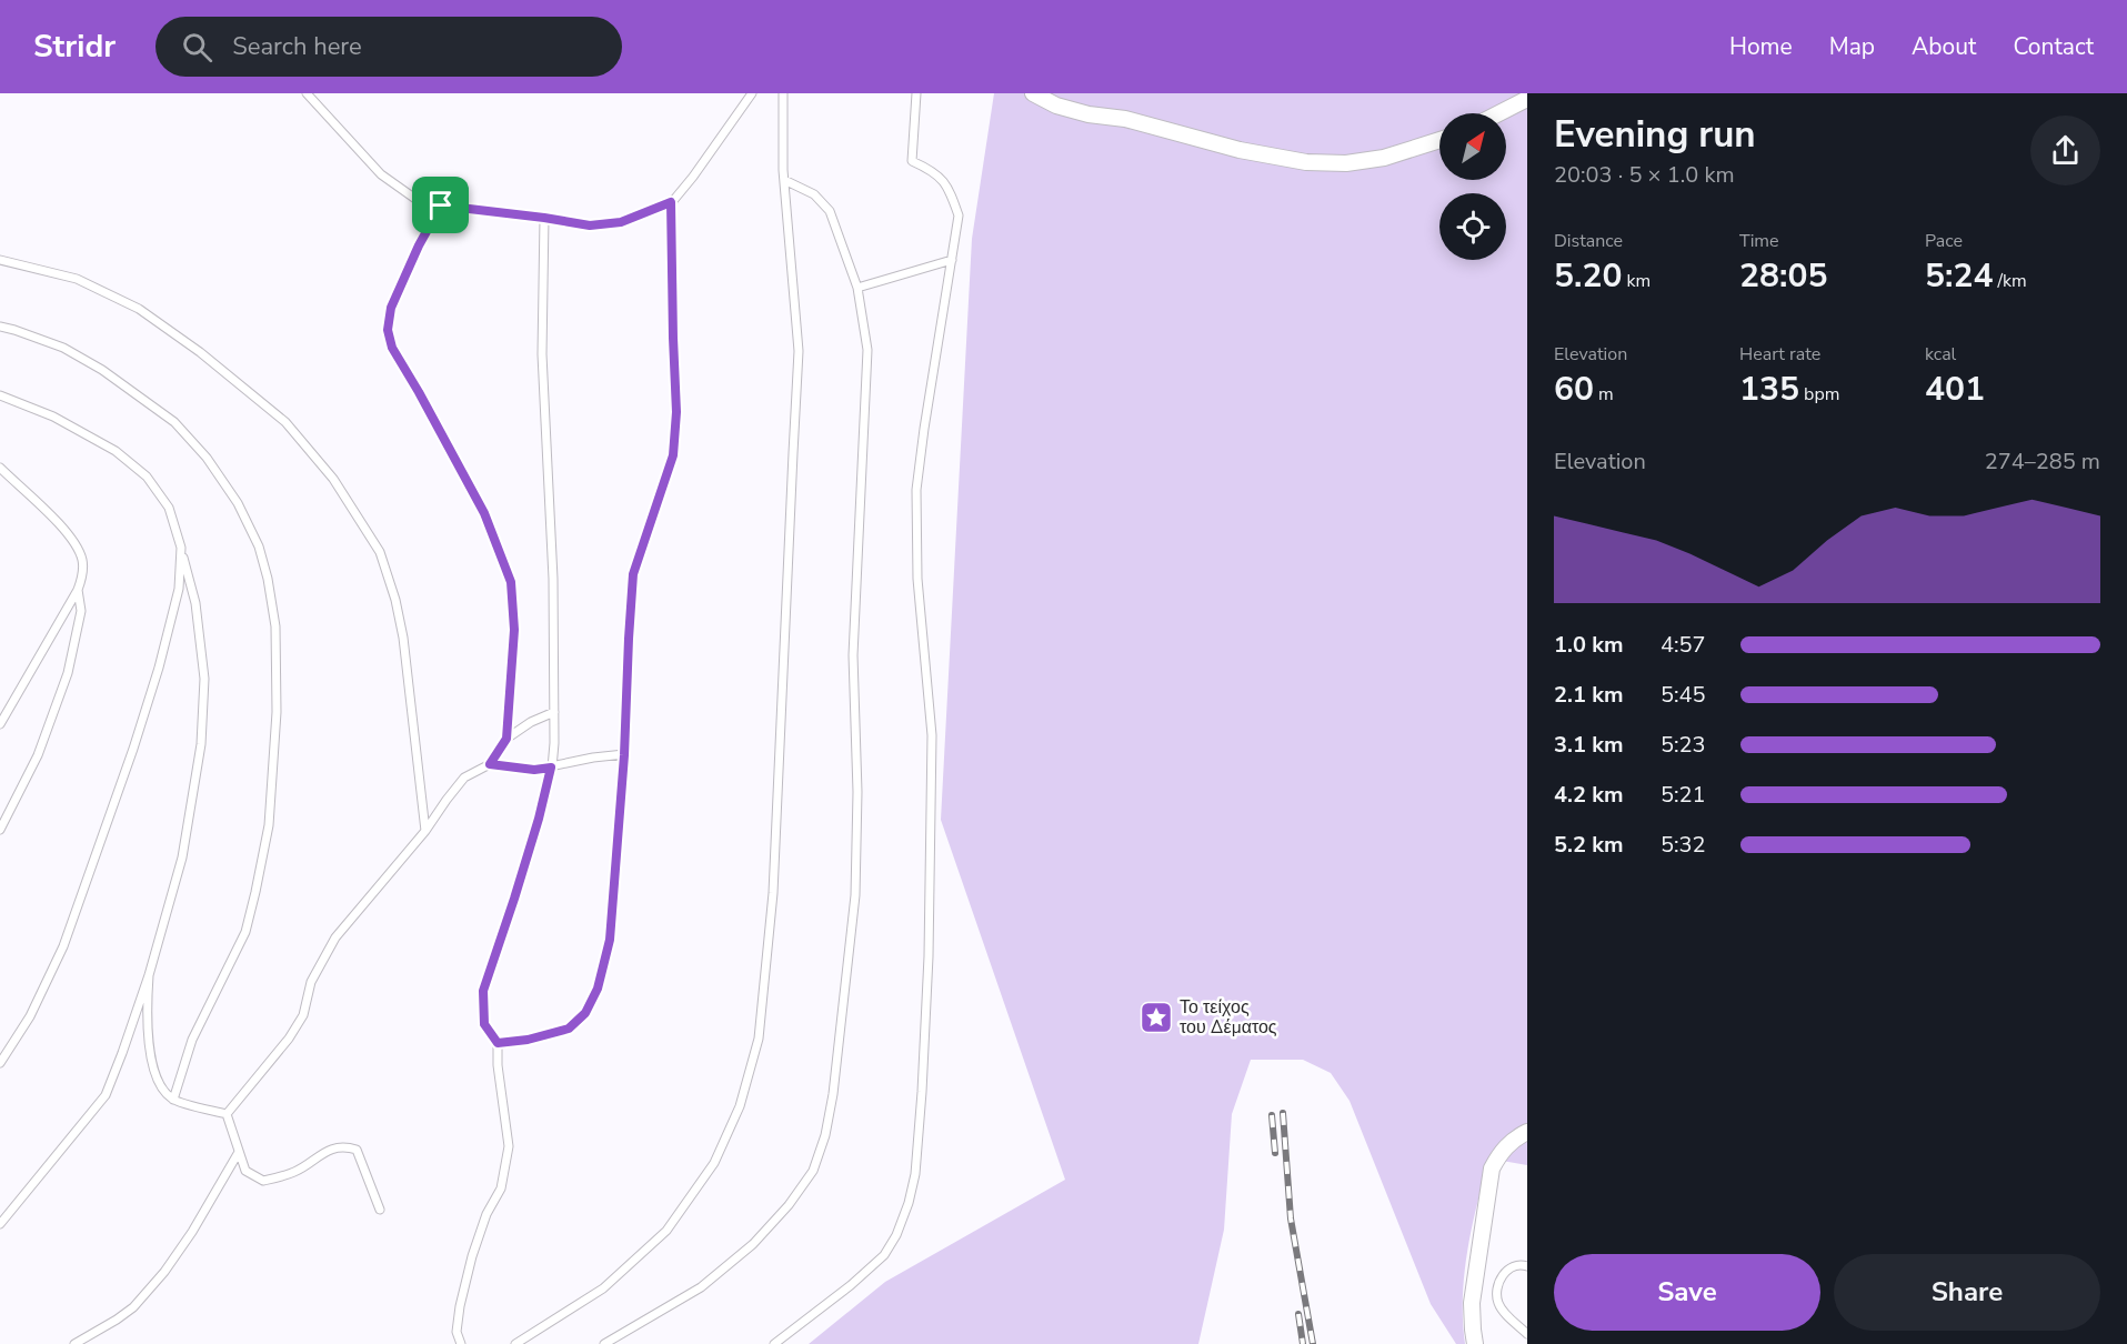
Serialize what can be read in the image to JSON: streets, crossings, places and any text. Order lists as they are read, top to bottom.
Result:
{
  "places": {
    "place": ["Το τείχος του Δέματος"]
  },
  "north": "top right",
  "page": {
    "header": "Stridr",
    "search": "Search here",
    "nav": [
      "Home",
      "Map",
      "About",
      "Contact"
    ],
    "heading": ["Evening run", "20:03 · 5 × 1.0 km"],
    "stats": [
      ["Distance", "5.20 km"],
      ["Time", "28:05"],
      ["Pace", "5:24 /km"],
      ["Elevation", "60 m"],
      ["Heart rate", "135 bpm"],
      ["kcal", "401"]
    ],
    "chart": ["Elevation", "274–285 m"],
    "list": [
      {
        "name": "1.0 km",
        "note": "4:57"
      },
      {
        "name": "2.1 km",
        "note": "5:45"
      },
      {
        "name": "3.1 km",
        "note": "5:23"
      },
      {
        "name": "4.2 km",
        "note": "5:21"
      },
      {
        "name": "5.2 km",
        "note": "5:32"
      }
    ],
    "buttons": ["Save", "Share"]
  }
}
